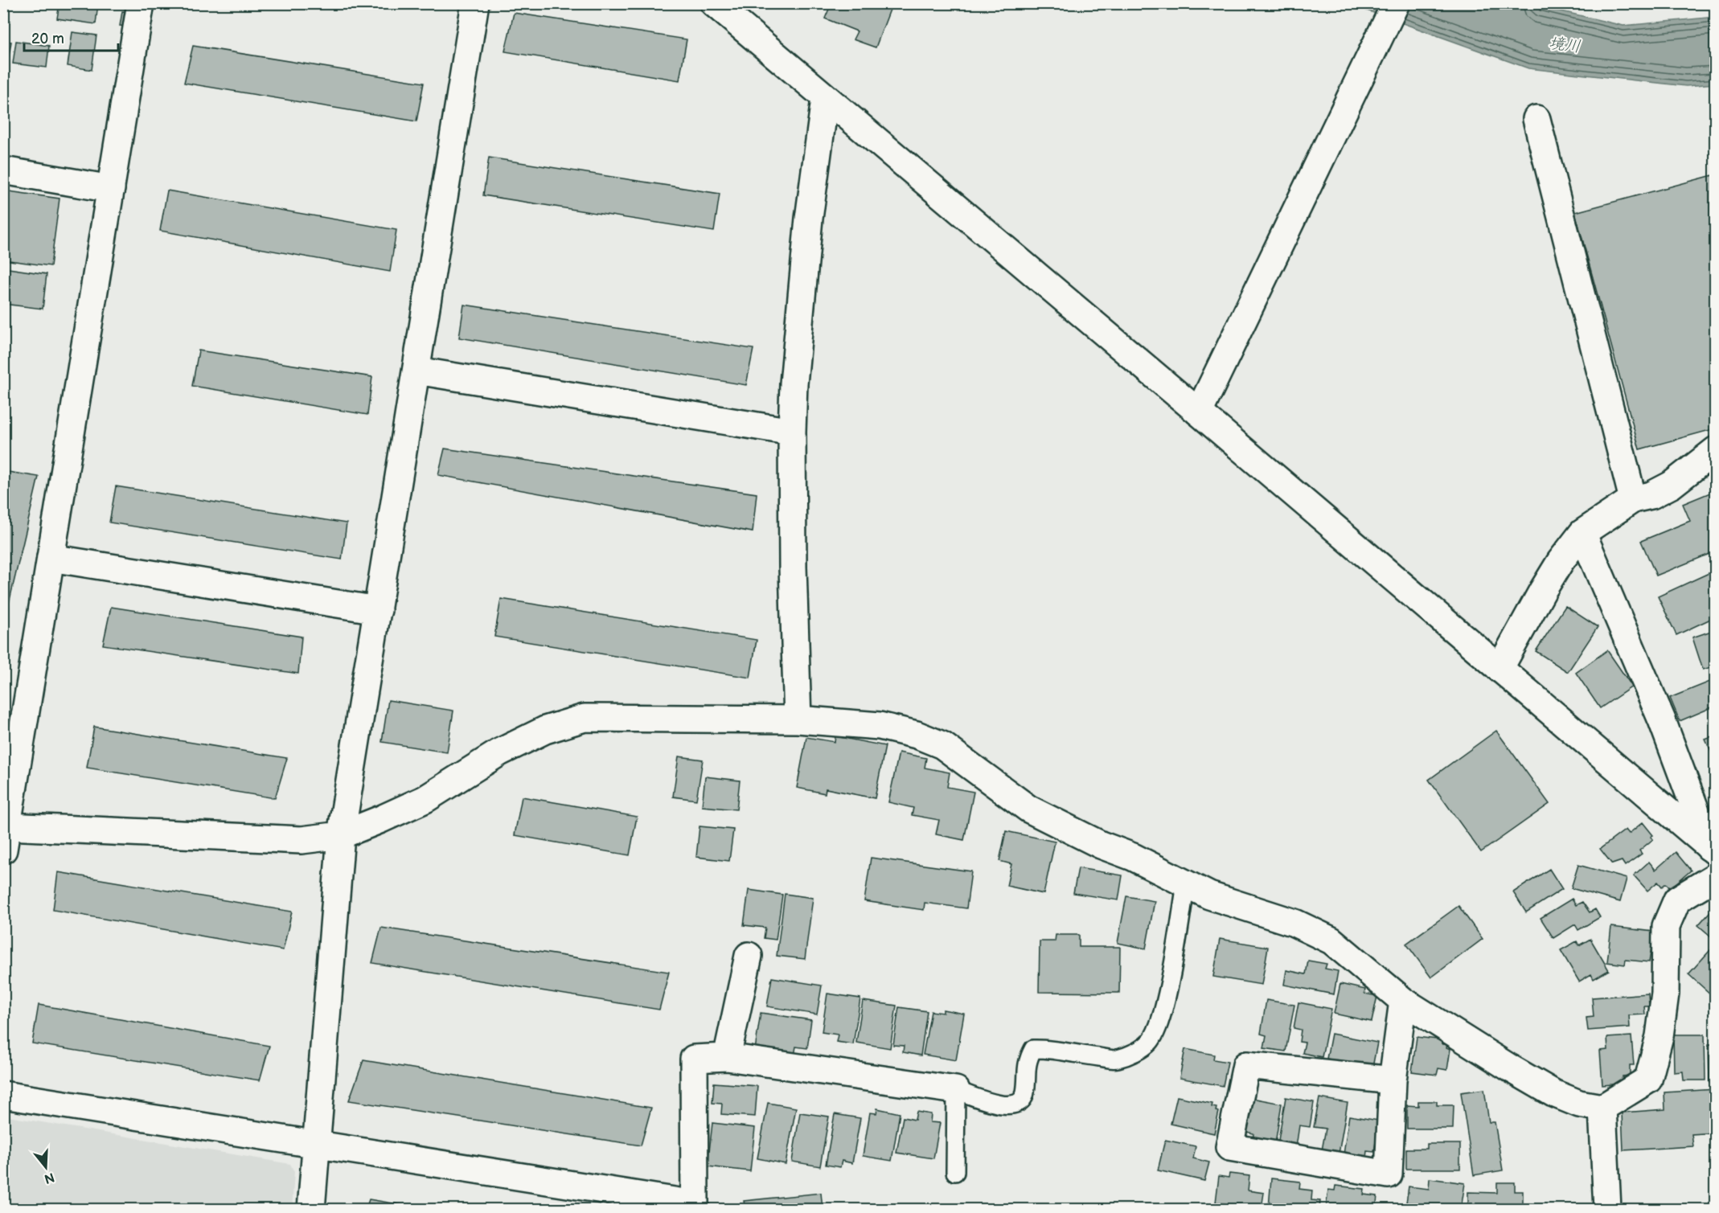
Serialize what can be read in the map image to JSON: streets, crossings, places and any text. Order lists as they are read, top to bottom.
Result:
{
  "water": ["境川"],
  "scale_bar": "20 m",
  "north": "bottom"
}
